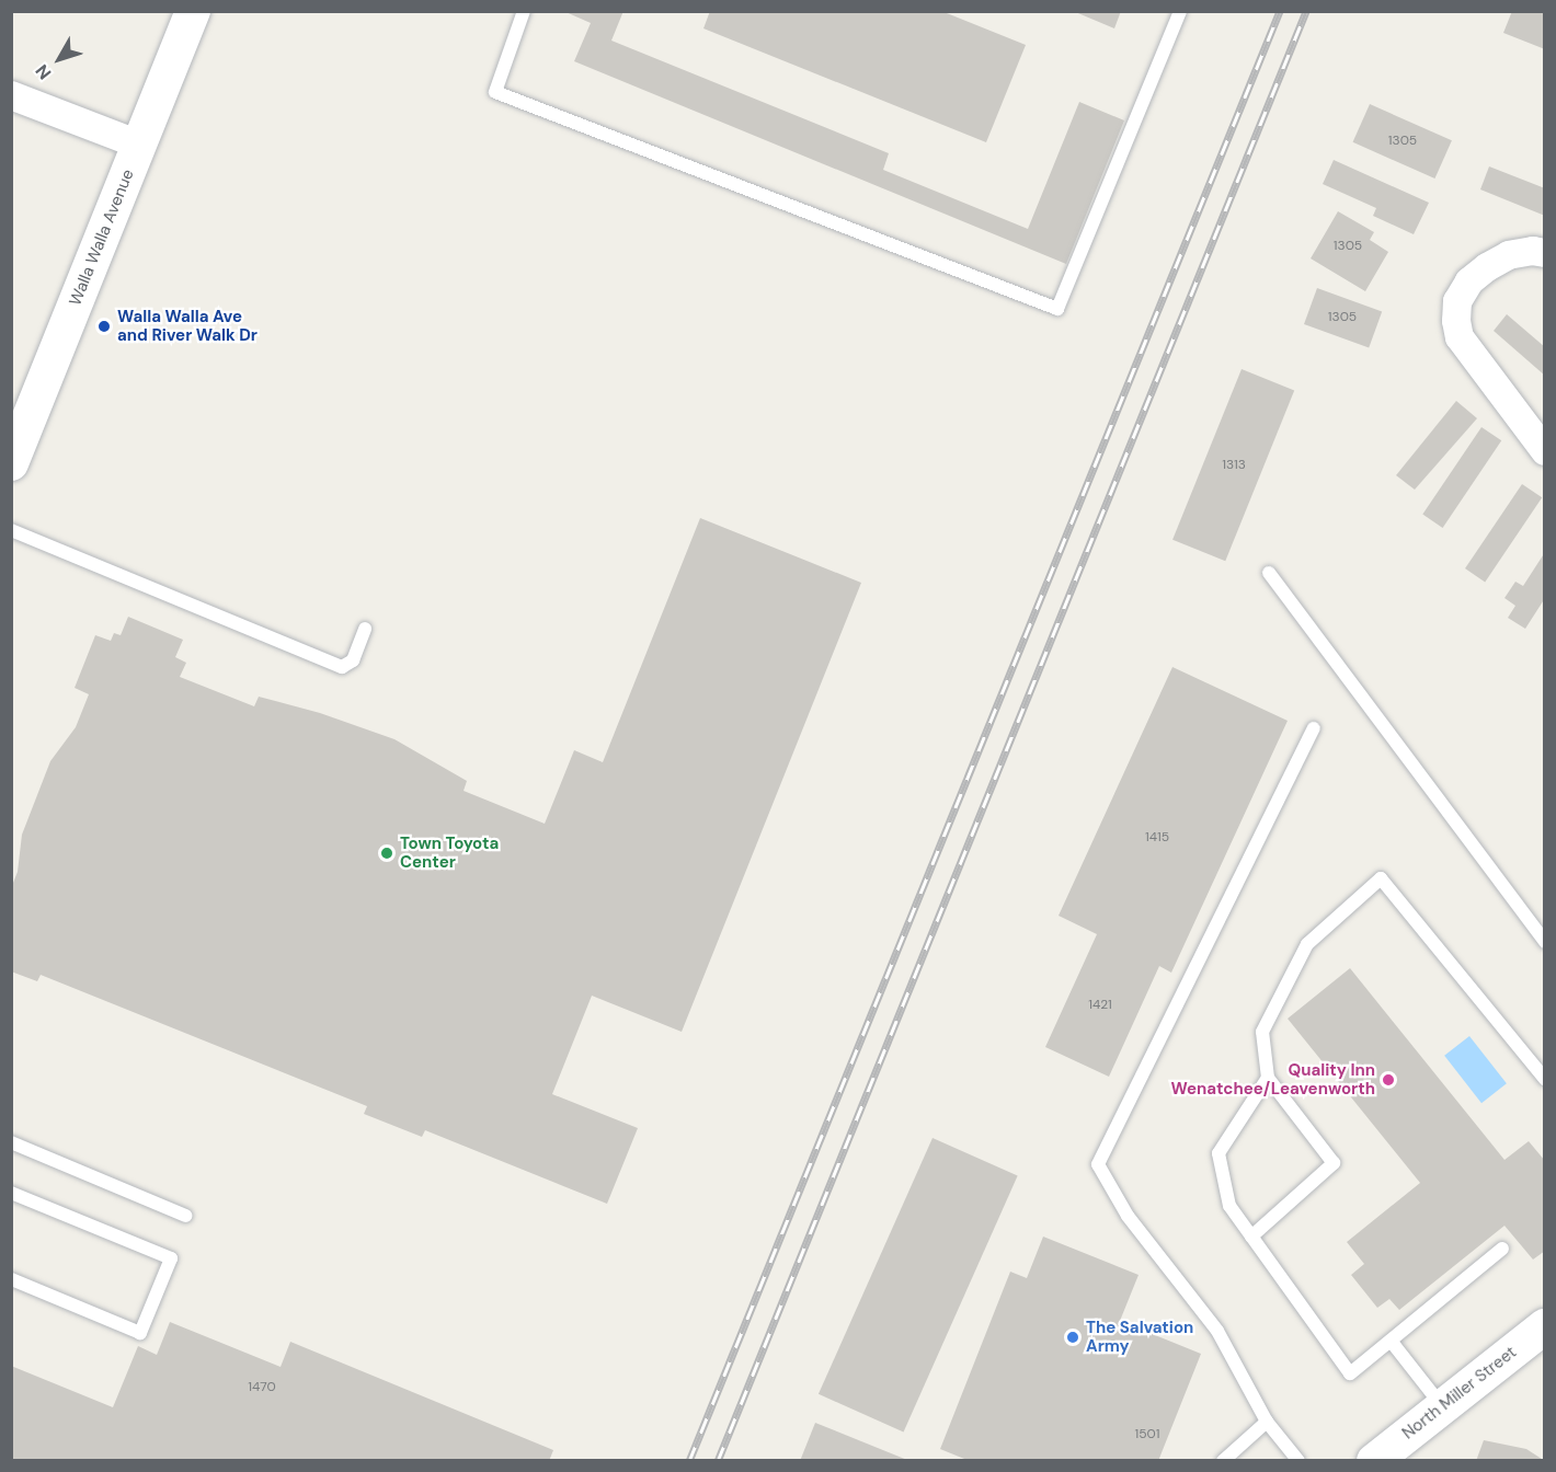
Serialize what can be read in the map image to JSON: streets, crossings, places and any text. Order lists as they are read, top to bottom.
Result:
{
  "streets": {
    "street": ["Walla Walla Avenue", "North Miller Street"]
  },
  "places": [
    "Walla Walla Ave and River Walk Dr",
    "Town Toyota Center",
    "Quality Inn Wenatchee/Leavenworth",
    "The Salvation Army"
  ],
  "house_numbers": [
    "1305",
    "1305",
    "1305",
    "1313",
    "1415",
    "1421",
    "1470",
    "1501"
  ],
  "north": "bottom left"
}
